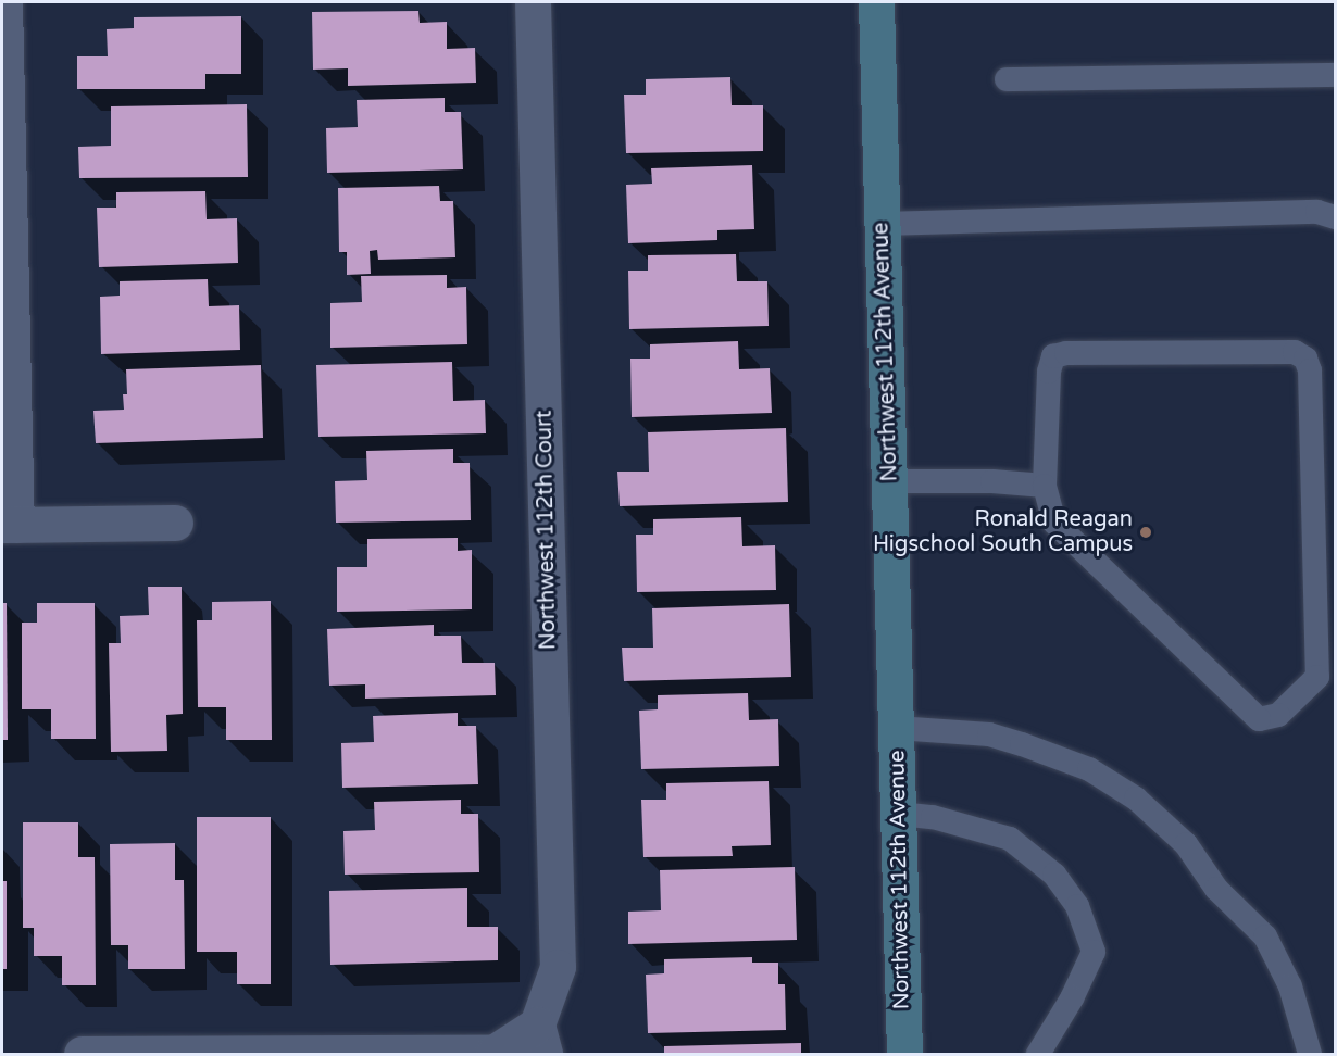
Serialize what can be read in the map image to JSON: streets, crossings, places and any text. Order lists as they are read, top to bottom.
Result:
{
  "streets": {
    "street": ["Northwest 112th Avenue", "Northwest 112th Court"]
  },
  "places": ["Ronald Reagan Higschool South Campus"]
}
